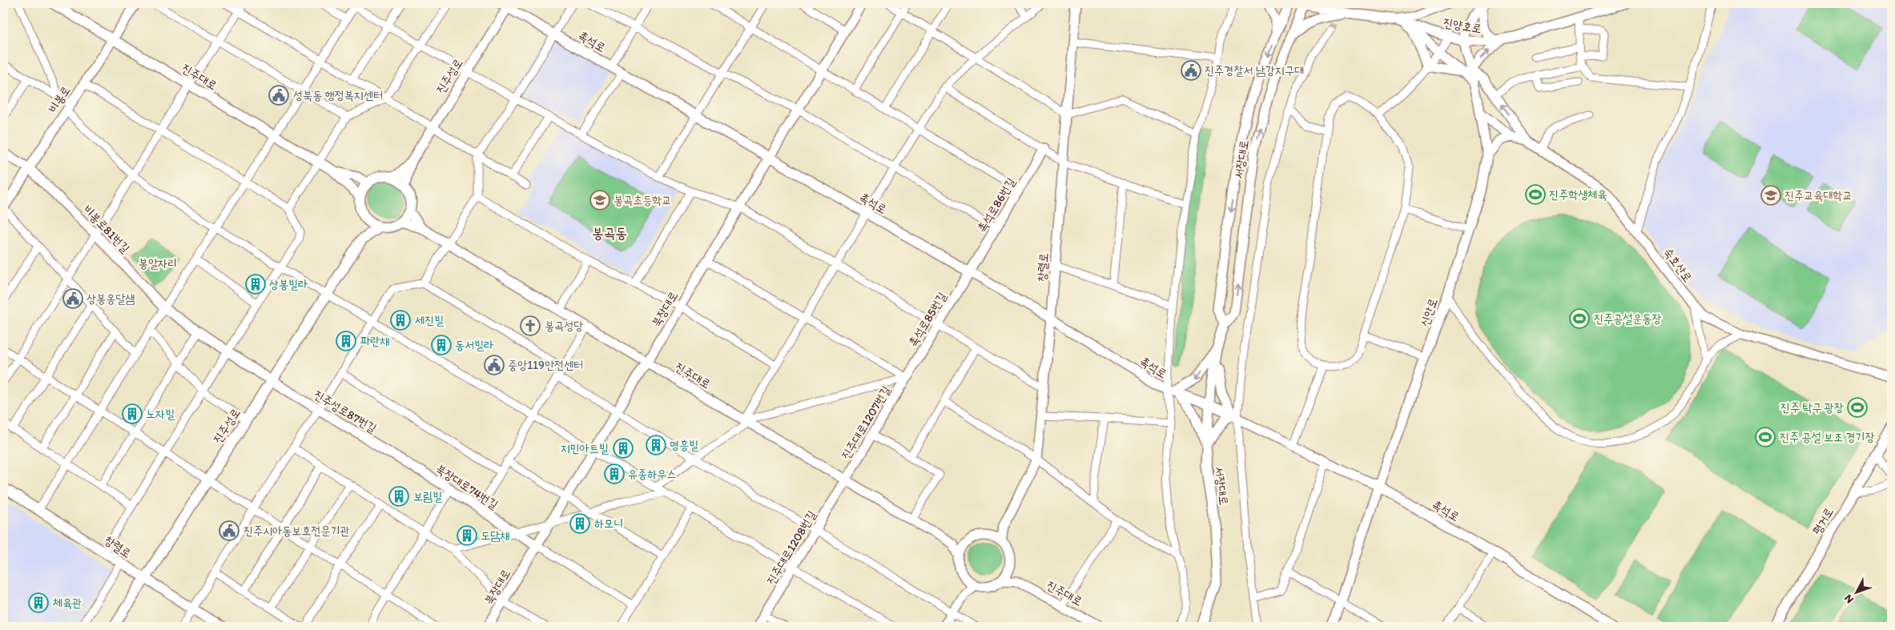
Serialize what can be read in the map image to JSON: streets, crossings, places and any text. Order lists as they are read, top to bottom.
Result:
{
  "streets": {
    "main road": ["진주성로"],
    "street": [
      "진양호로",
      "촉석로",
      "진주대로",
      "비봉로",
      "서장대로",
      "촉석로86번길",
      "비봉로81번길",
      "숙호산로",
      "창렬로",
      "북장대로",
      "신안로",
      "촉석로85번길",
      "진주성로87번길",
      "진주대로1207번길",
      "북장대로74번길",
      "평거로",
      "진주대로1208번길"
    ]
  },
  "crossings": [
    ["진양호로", "서장대로"],
    ["촉석로", "진주성로"],
    ["촉석로", "서장대로"],
    ["촉석로", "촉석로86번길"],
    ["촉석로", "창렬로"],
    ["촉석로", "북장대로"],
    ["촉석로", "신안로"],
    ["촉석로", "촉석로85번길"],
    ["진주성로", "창렬로"],
    ["진주성로", "진주성로87번길"],
    ["진주대로", "비봉로"],
    ["진주대로", "북장대로"],
    ["진주대로", "진주대로1207번길"],
    ["진주대로", "진주대로1208번길"],
    ["비봉로", "비봉로81번길"],
    ["촉석로86번길", "촉석로85번길"],
    ["비봉로81번길", "진주성로87번길"],
    ["숙호산로", "신안로"],
    ["북장대로", "북장대로74번길"],
    ["촉석로85번길", "진주대로1207번길"],
    ["진주성로87번길", "북장대로74번길"],
    ["진주대로1207번길", "진주대로1208번길"]
  ],
  "districts": ["봉곡동"],
  "parks": ["봉알자리"],
  "places": {
    "public building": [
      "진주경찰서 남강지구대",
      "성북동 행정복지센터",
      "상봉옹달샘",
      "중앙119안전센터",
      "진주시아동보호전문기관"
    ],
    "sports": [
      "진주학생체육",
      "진주공설운동장",
      "진주 탁구 광장",
      "진주 공설 보조 경기장"
    ],
    "school or university": ["진주교육대학교", "봉곡초등학교"],
    "building": [
      "상봉빌라",
      "세진빌",
      "파란채",
      "동서빌라",
      "노자빌",
      "영흥빌",
      "지민아트빌",
      "유종하우스",
      "보림빌",
      "하모니",
      "도담채",
      "체육관"
    ],
    "church": ["봉곡성당"]
  },
  "north": "bottom left"
}
